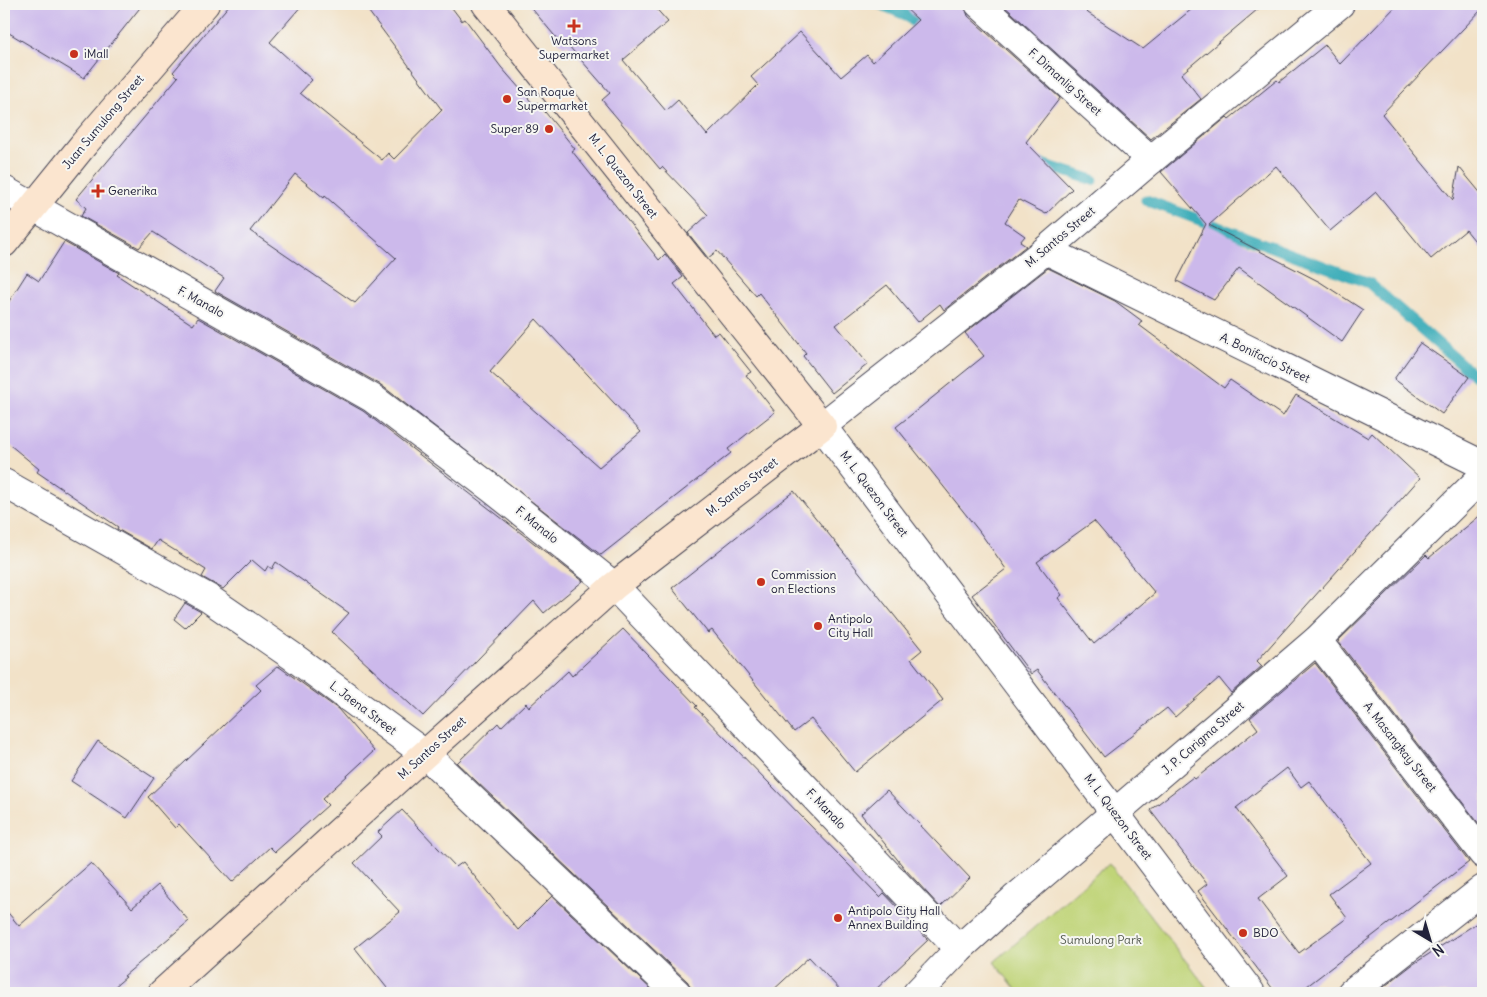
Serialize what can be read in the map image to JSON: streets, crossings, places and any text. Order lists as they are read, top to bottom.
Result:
{
  "streets": {
    "main road": ["Juan Sumulong Street", "M. L. Quezon Street", "M. Santos Street"],
    "street": [
      "F. Dimanlig Street",
      "F. Manalo",
      "A. Bonifacio Street",
      "L. Jaena Street",
      "J. P. Carigma Street",
      "A. Masangkay Street"
    ]
  },
  "crossings": [
    ["F. Dimanlig Street", "M. Santos Street"],
    ["Juan Sumulong Street", "F. Manalo"],
    ["M. L. Quezon Street", "M. Santos Street"],
    ["M. L. Quezon Street", "J. P. Carigma Street"],
    ["M. Santos Street", "F. Manalo"],
    ["M. Santos Street", "A. Bonifacio Street"],
    ["M. Santos Street", "L. Jaena Street"],
    ["F. Manalo", "J. P. Carigma Street"],
    ["J. P. Carigma Street", "A. Masangkay Street"]
  ],
  "parks": ["Sumulong Park"],
  "places": {
    "health": ["Watsons Supermarket", "Generika"],
    "other": [
      "iMall",
      "San Roque Supermarket",
      "Super 89",
      "Commission on Elections",
      "Antipolo City Hall",
      "Antipolo City Hall Annex Building",
      "BDO"
    ]
  },
  "north": "bottom right"
}
